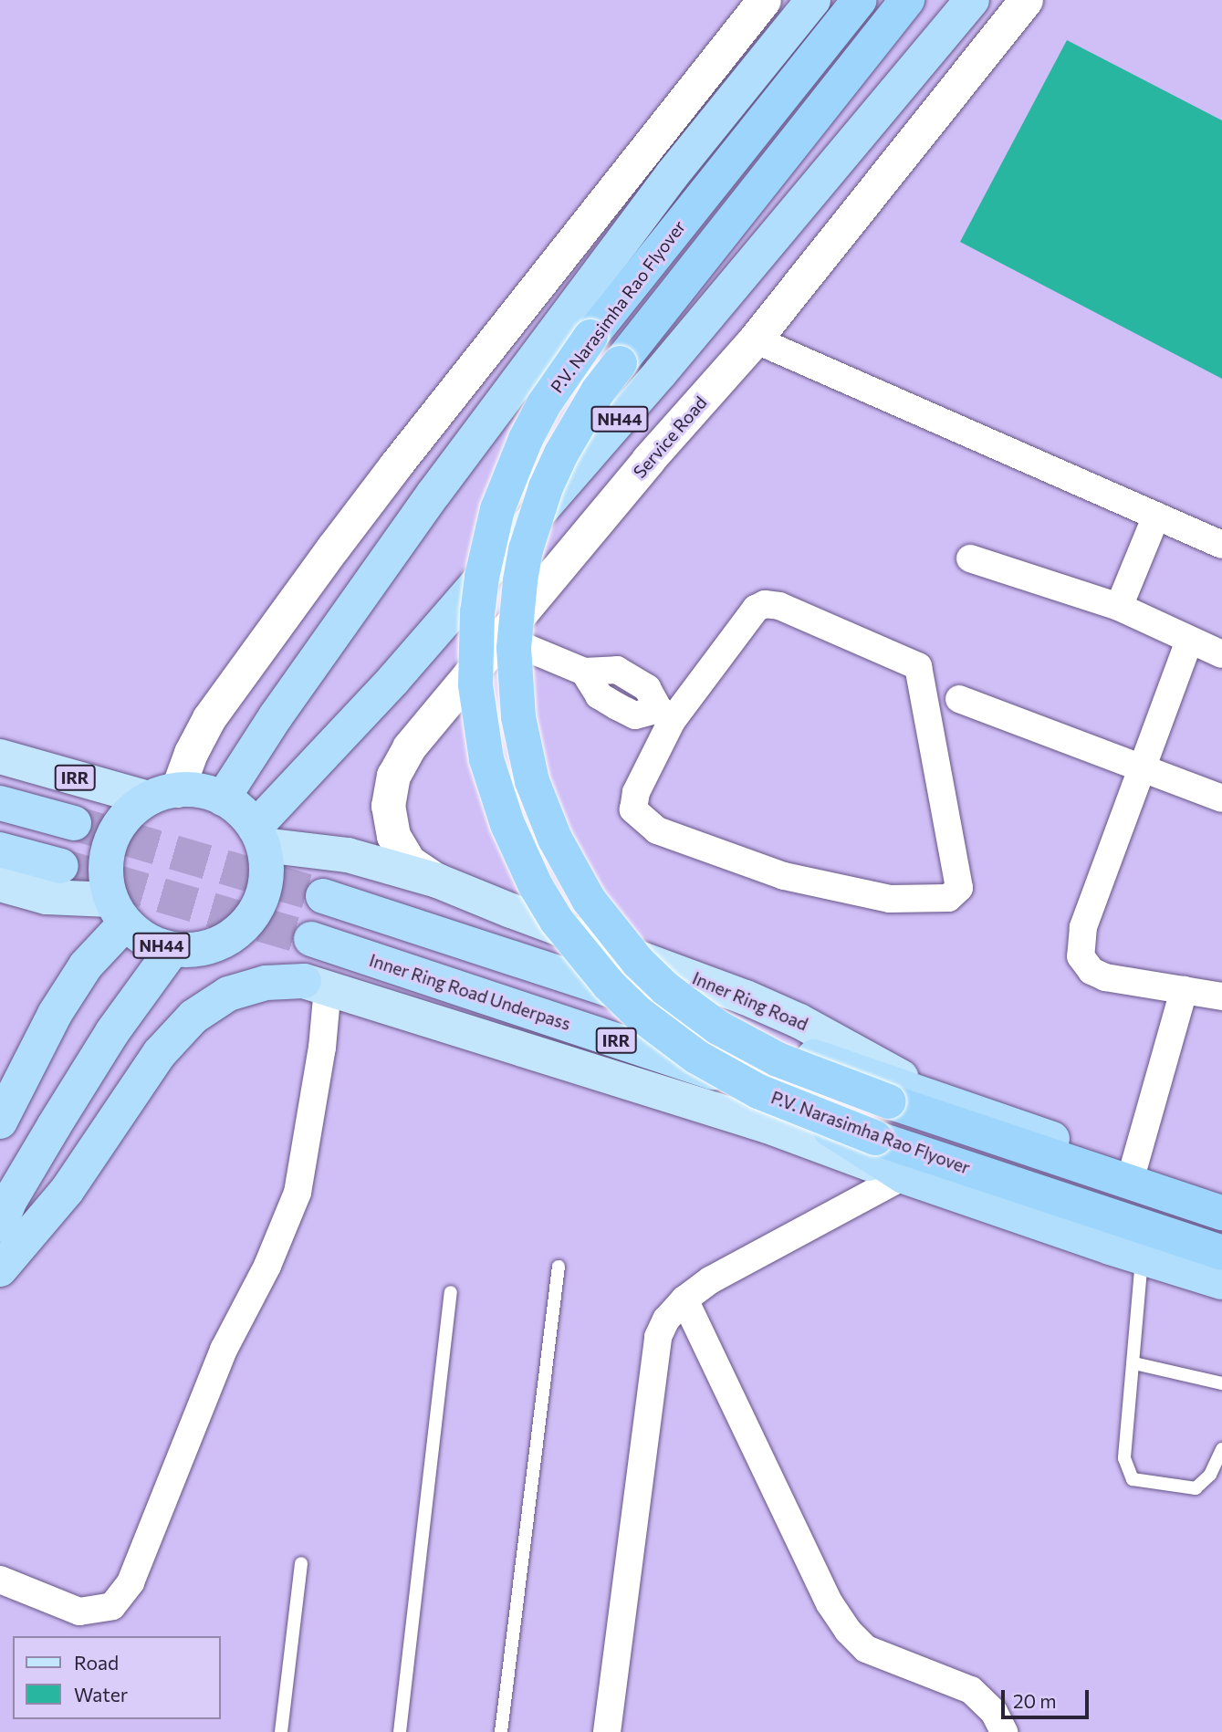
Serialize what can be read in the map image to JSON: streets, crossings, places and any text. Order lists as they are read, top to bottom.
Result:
{
  "streets": {
    "highway": [
      "P.V. Narasimha Rao Flyover",
      "NH44",
      "IRR",
      "Inner Ring Road Underpass",
      "Inner Ring Road"
    ],
    "street": ["Service Road"]
  },
  "crossings": [
    ["NH44", "IRR"],
    ["NH44", "Inner Ring Road"],
    ["Service Road", "Inner Ring Road"],
    ["IRR", "Inner Ring Road Underpass"],
    ["IRR", "Inner Ring Road"]
  ],
  "legend": ["Road", "Water"],
  "scale_bar": "20 m"
}
